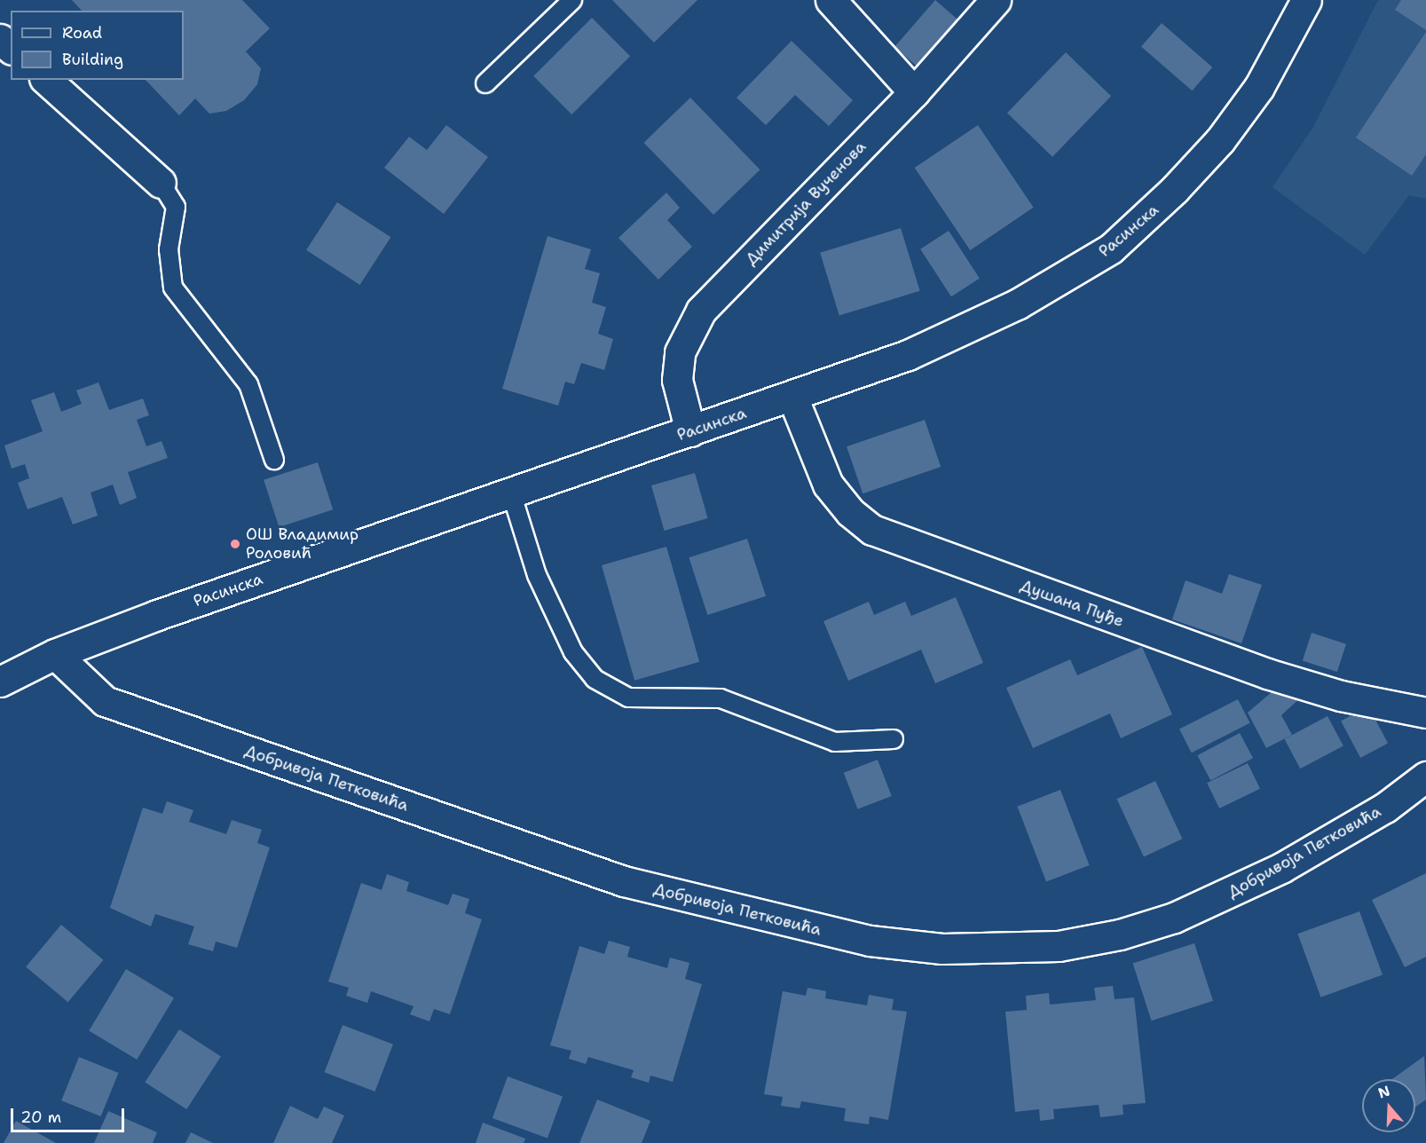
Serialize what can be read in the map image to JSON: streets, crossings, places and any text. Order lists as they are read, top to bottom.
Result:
{
  "streets": {
    "street": [
      "Димитрија Вученова",
      "Расинска",
      "Душана Пуђе",
      "Добривоја Петковића"
    ]
  },
  "crossings": [
    ["Димитрија Вученова", "Расинска"],
    ["Расинска", "Душана Пуђе"],
    ["Расинска", "Добривоја Петковића"]
  ],
  "places": ["ОШ Владимир Роловић"],
  "legend": ["Road", "Building"],
  "scale_bar": "20 m",
  "north": "top"
}
